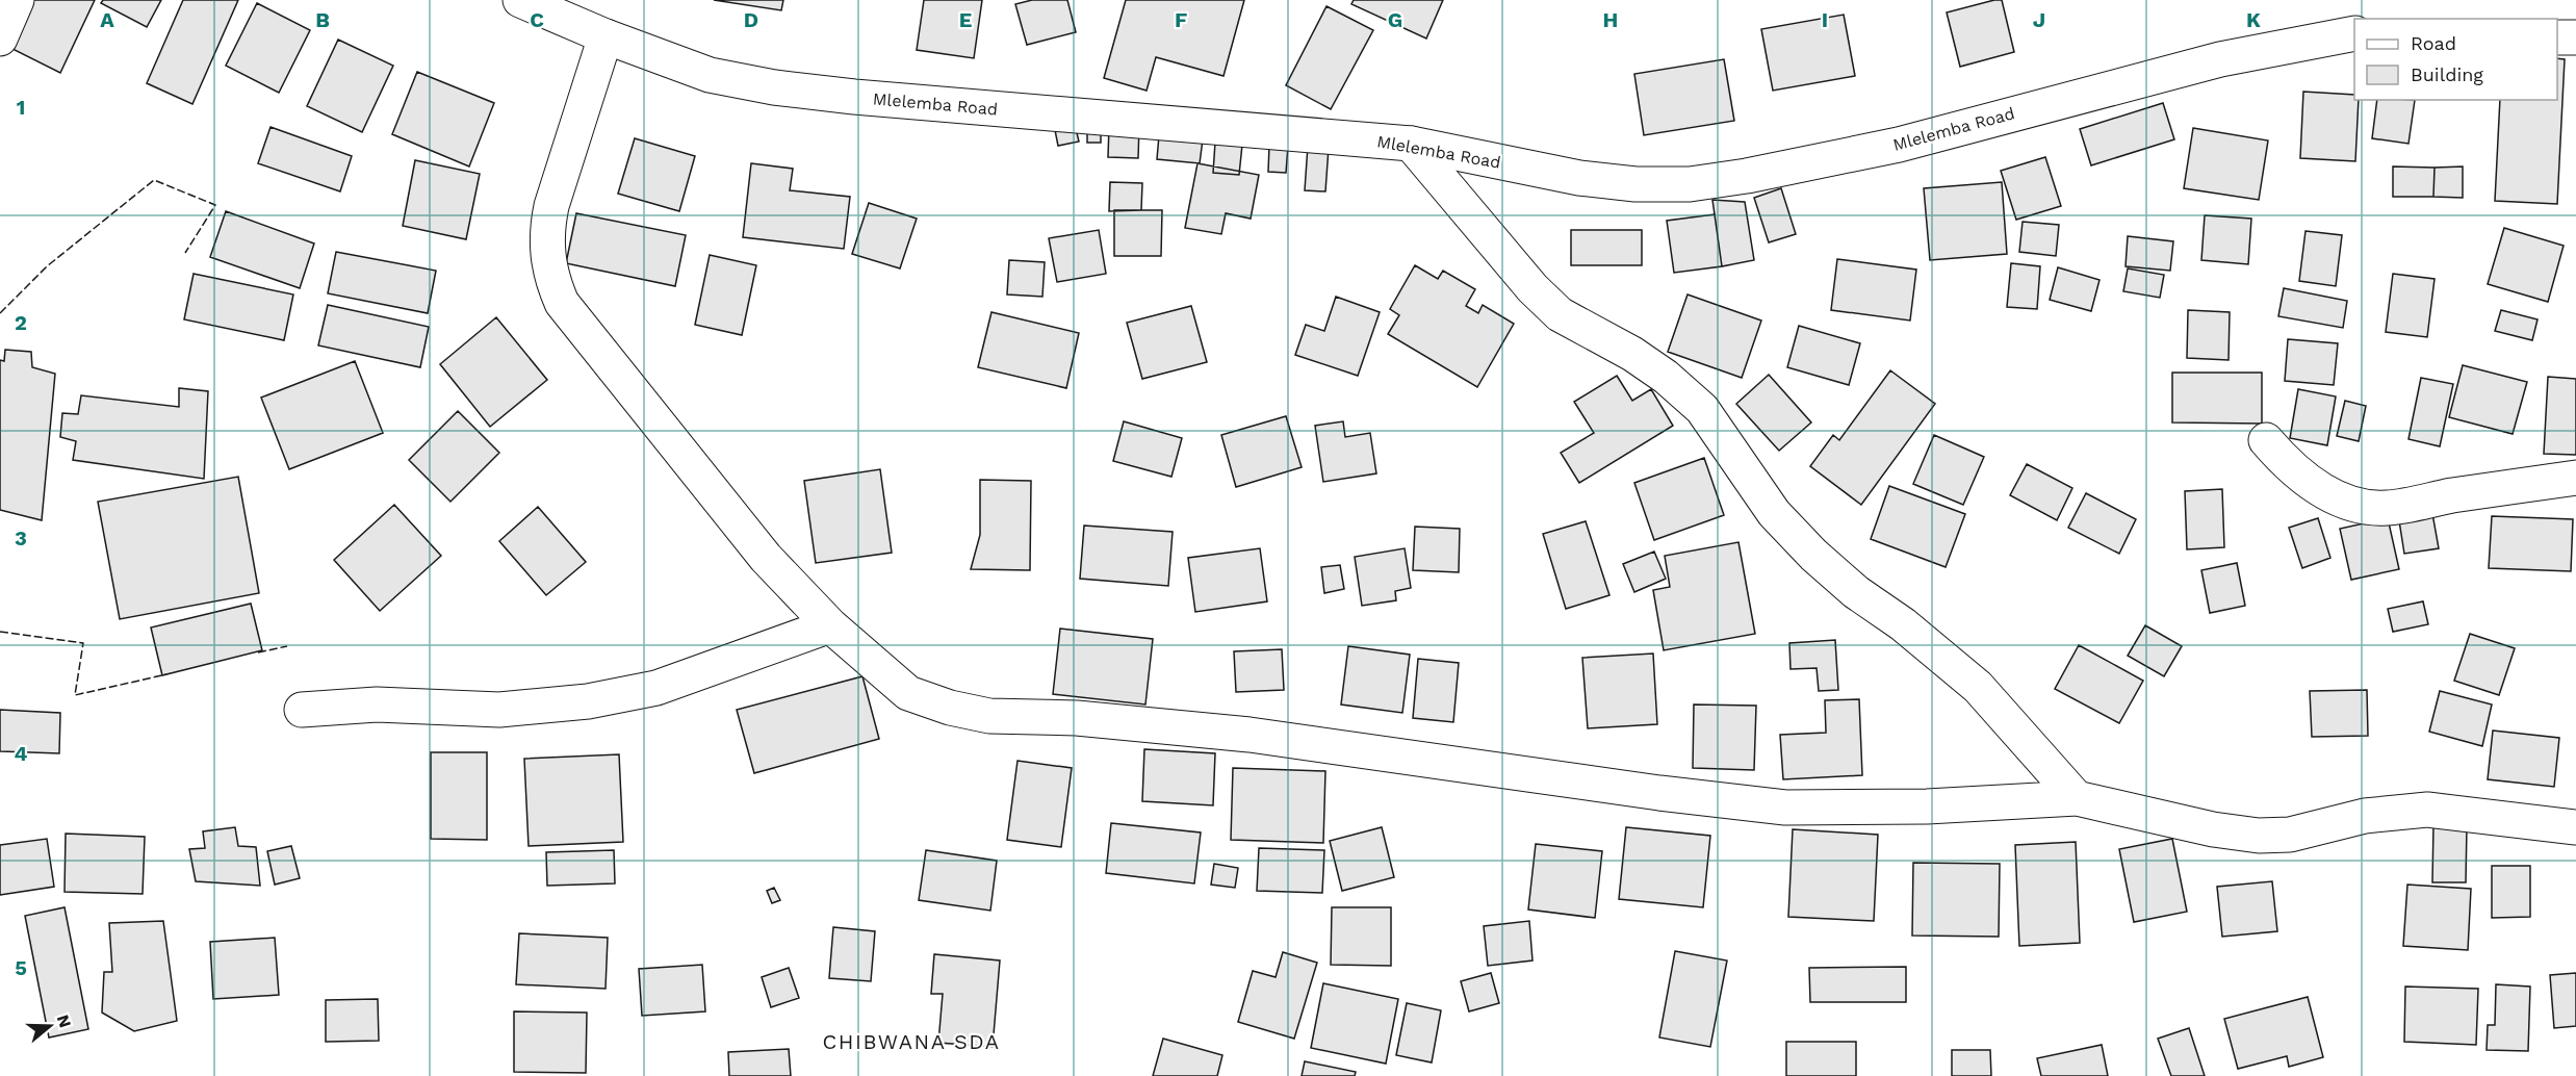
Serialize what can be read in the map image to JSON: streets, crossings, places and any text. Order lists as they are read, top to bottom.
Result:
{
  "streets": {
    "street": ["Mlelemba Road"]
  },
  "districts": ["CHIBWANA SDA"],
  "legend": ["Road", "Building"],
  "north": "right",
  "grid": {
    "columns": [
      "A",
      "B",
      "C",
      "D",
      "E",
      "F",
      "G",
      "H",
      "I",
      "J",
      "K"
    ],
    "rows": [
      "1",
      "2",
      "3",
      "4",
      "5"
    ]
  }
}
